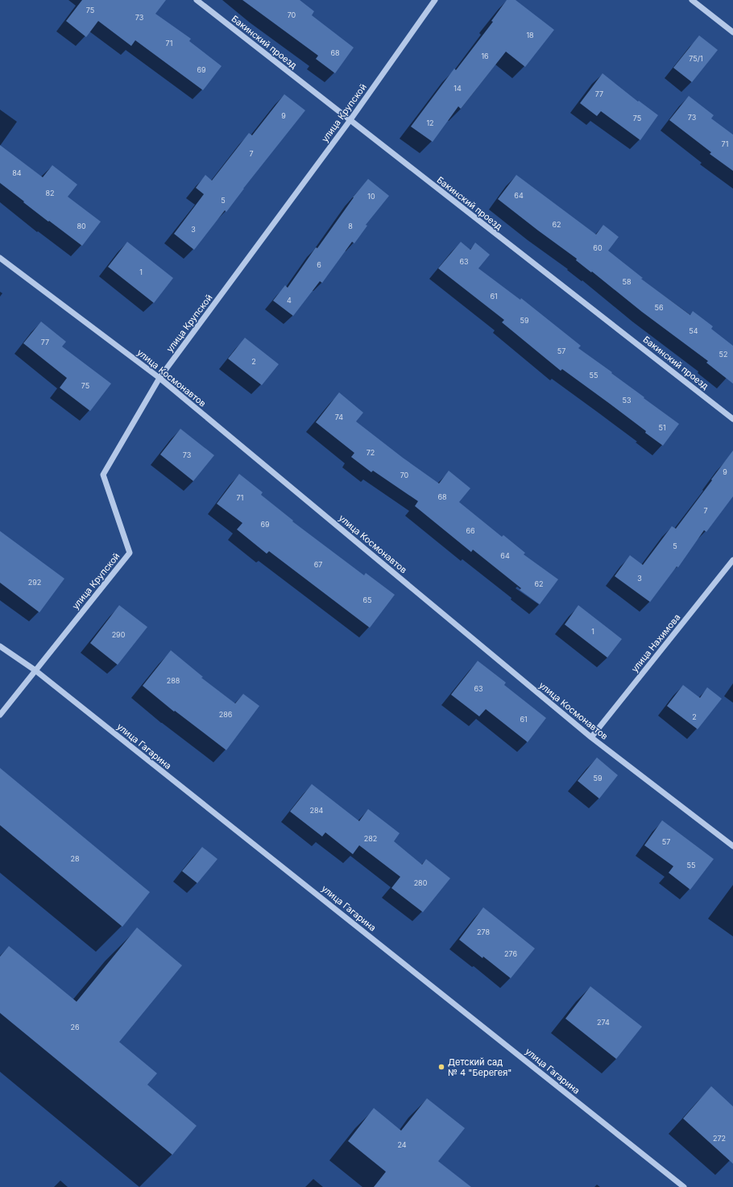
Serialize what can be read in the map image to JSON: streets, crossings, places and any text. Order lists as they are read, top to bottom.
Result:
{
  "streets": {
    "street": [
      "Бакинский проезд",
      "улица Крупской",
      "улица Космонавтов",
      "улица Нахимова",
      "улица Гагарина"
    ]
  },
  "crossings": [
    ["Бакинский проезд", "улица Крупской"],
    ["улица Крупской", "улица Космонавтов"],
    ["улица Крупской", "улица Гагарина"],
    ["улица Космонавтов", "улица Нахимова"]
  ],
  "places": ["Детский сад № 4 \"Берегея\""],
  "house_numbers": [
    "75",
    "70",
    "73",
    "18",
    "71",
    "68",
    "16",
    "75/1",
    "69",
    "14",
    "77",
    "9",
    "73",
    "75",
    "12",
    "71",
    "7",
    "84",
    "82",
    "64",
    "10",
    "5",
    "62",
    "80",
    "8",
    "3",
    "60",
    "63",
    "6",
    "1",
    "58",
    "61",
    "4",
    "56",
    "59",
    "54",
    "77",
    "57",
    "52",
    "2",
    "55",
    "75",
    "53",
    "74",
    "51",
    "72",
    "73",
    "9",
    "70",
    "68",
    "71",
    "7",
    "69",
    "66",
    "5",
    "64",
    "67",
    "3",
    "292",
    "62",
    "65",
    "1",
    "290",
    "288",
    "63",
    "286",
    "2",
    "61",
    "59",
    "284",
    "282",
    "57",
    "28",
    "55",
    "280",
    "278",
    "276",
    "274",
    "26",
    "272",
    "24"
  ]
}
